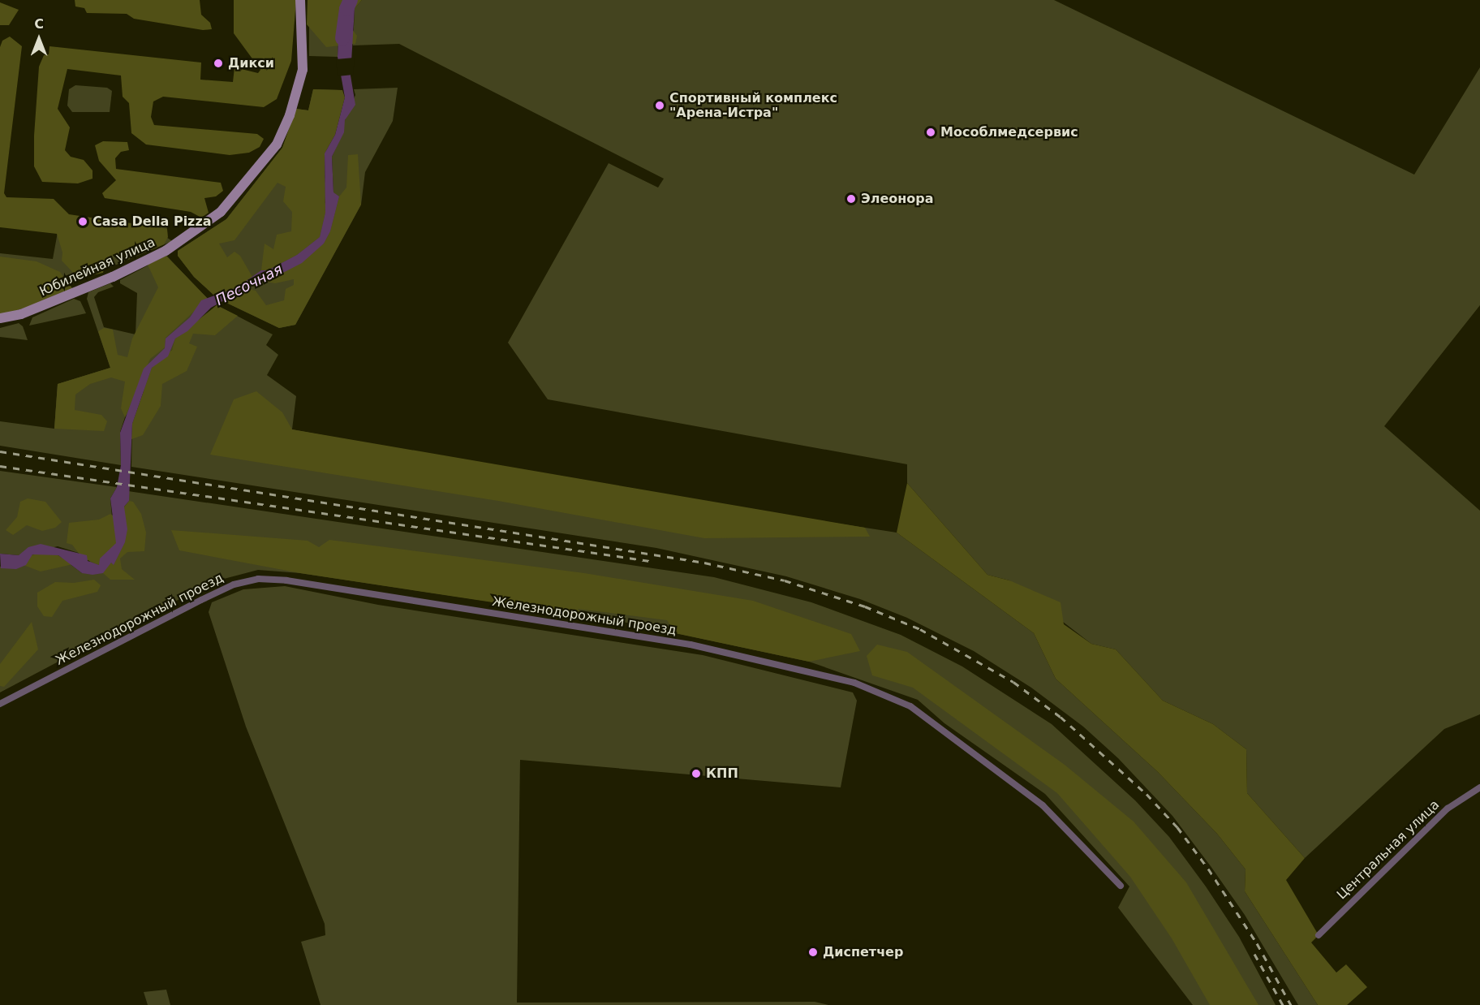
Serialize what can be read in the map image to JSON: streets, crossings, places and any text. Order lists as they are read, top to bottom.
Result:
{
  "streets": {
    "street": ["Юбилейная улица", "Железнодорожный проезд", "Центральная улица"]
  },
  "water": ["Песочная"],
  "places": [
    "Дикси",
    "Спортивный комплекс \"Арена-Истра\"",
    "Мособлмедсервис",
    "Элеонора",
    "Casa Della Pizza",
    "КПП",
    "Диспетчер"
  ],
  "north": "top"
}
